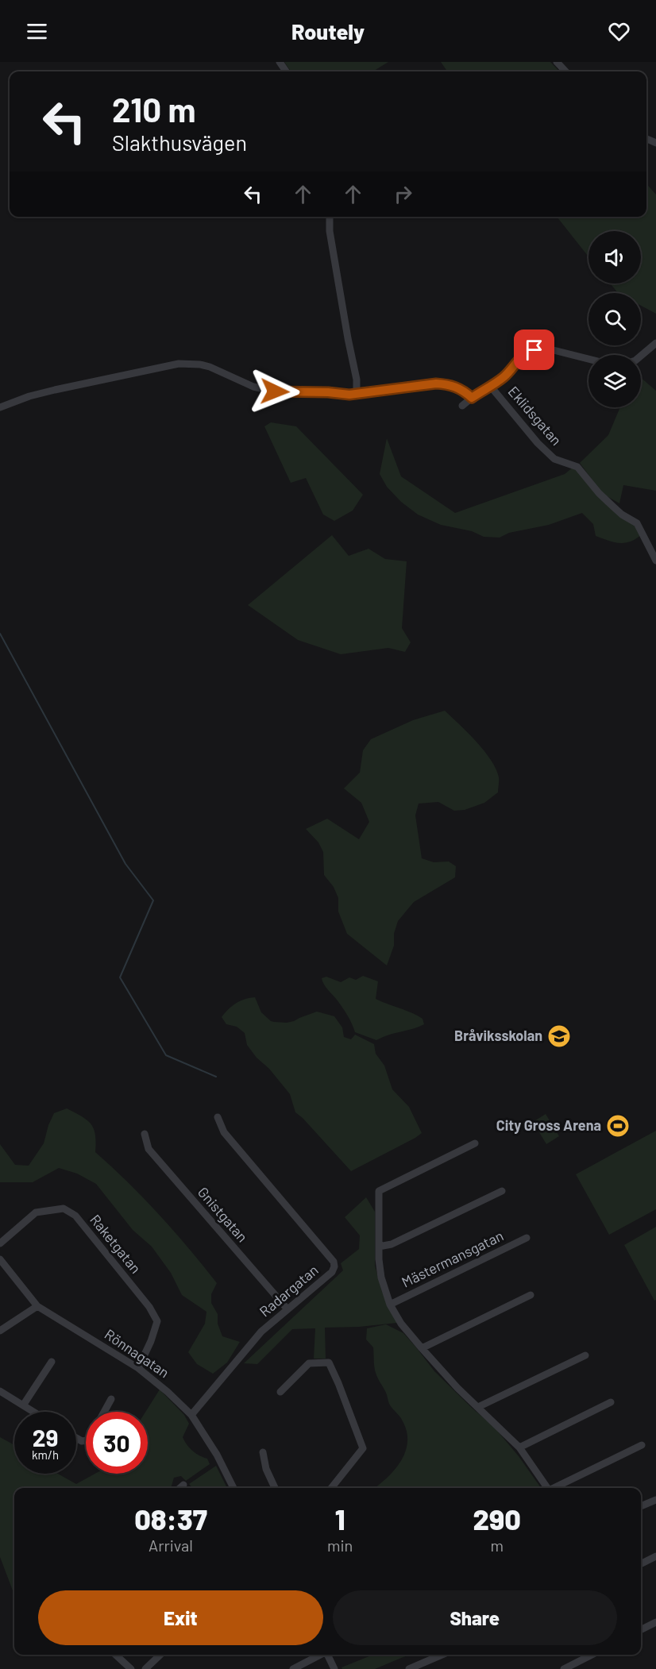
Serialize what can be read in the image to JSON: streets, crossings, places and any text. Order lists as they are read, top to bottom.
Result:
{
  "streets": {
    "street": [
      "Eklidsgatan",
      "Gnistgatan",
      "Raketgatan",
      "Mästermansgatan",
      "Radargatan",
      "Rönnagatan"
    ]
  },
  "crossings": [
    ["Gnistgatan", "Radargatan"],
    ["Raketgatan", "Rönnagatan"],
    ["Radargatan", "Rönnagatan"]
  ],
  "places": {
    "school or university": ["Bråviksskolan"],
    "sports": ["City Gross Arena"]
  },
  "page": {
    "header": "Routely",
    "turn": ["210 m", "Slakthusvägen"],
    "speed": "29 km/h",
    "limit": "30",
    "eta": [
      "08:37",
      "Arrival",
      "1",
      "min",
      "290",
      "m"
    ],
    "buttons": ["Exit", "Share"]
  }
}
